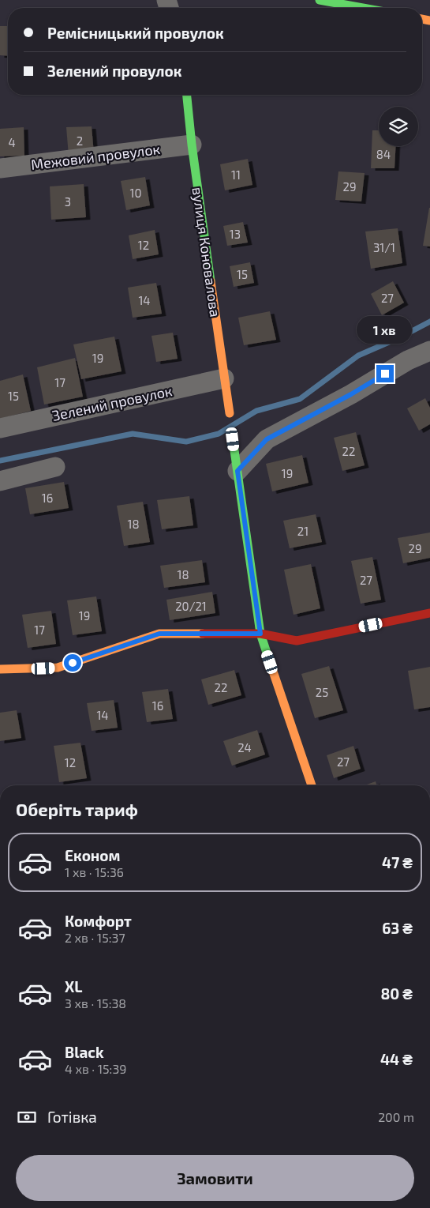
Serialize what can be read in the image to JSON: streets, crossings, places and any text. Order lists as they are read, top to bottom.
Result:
{
  "streets": {
    "street": ["Межовий провулок", "вулиця Коновалова", "Зелений провулок"]
  },
  "crossings": [
    ["Межовий провулок", "вулиця Коновалова"],
    ["вулиця Коновалова", "Зелений провулок"]
  ],
  "house_numbers": [
    "2",
    "4",
    "84",
    "11",
    "29",
    "10",
    "3",
    "13",
    "12",
    "31/1",
    "15",
    "27",
    "14",
    "19",
    "17",
    "15",
    "22",
    "19",
    "16",
    "18",
    "21",
    "29",
    "18",
    "27",
    "20/21",
    "19",
    "17",
    "22",
    "25",
    "16",
    "14",
    "24",
    "27",
    "12"
  ],
  "page": {
    "banner": ["Ремісницький провулок", "Зелений провулок"],
    "bubble": "1 хв",
    "heading": "Оберіть тариф",
    "list": [
      {
        "name": "Економ",
        "note": "1 хв · 15:36",
        "value": "47 ₴"
      },
      {
        "name": "Комфорт",
        "note": "2 хв · 15:37",
        "value": "63 ₴"
      },
      {
        "name": "XL",
        "note": "3 хв · 15:38",
        "value": "80 ₴"
      },
      {
        "name": "Black",
        "note": "4 хв · 15:39",
        "value": "44 ₴"
      }
    ],
    "pay": ["Готівка", "200 m"],
    "buttons": "Замовити"
  }
}
